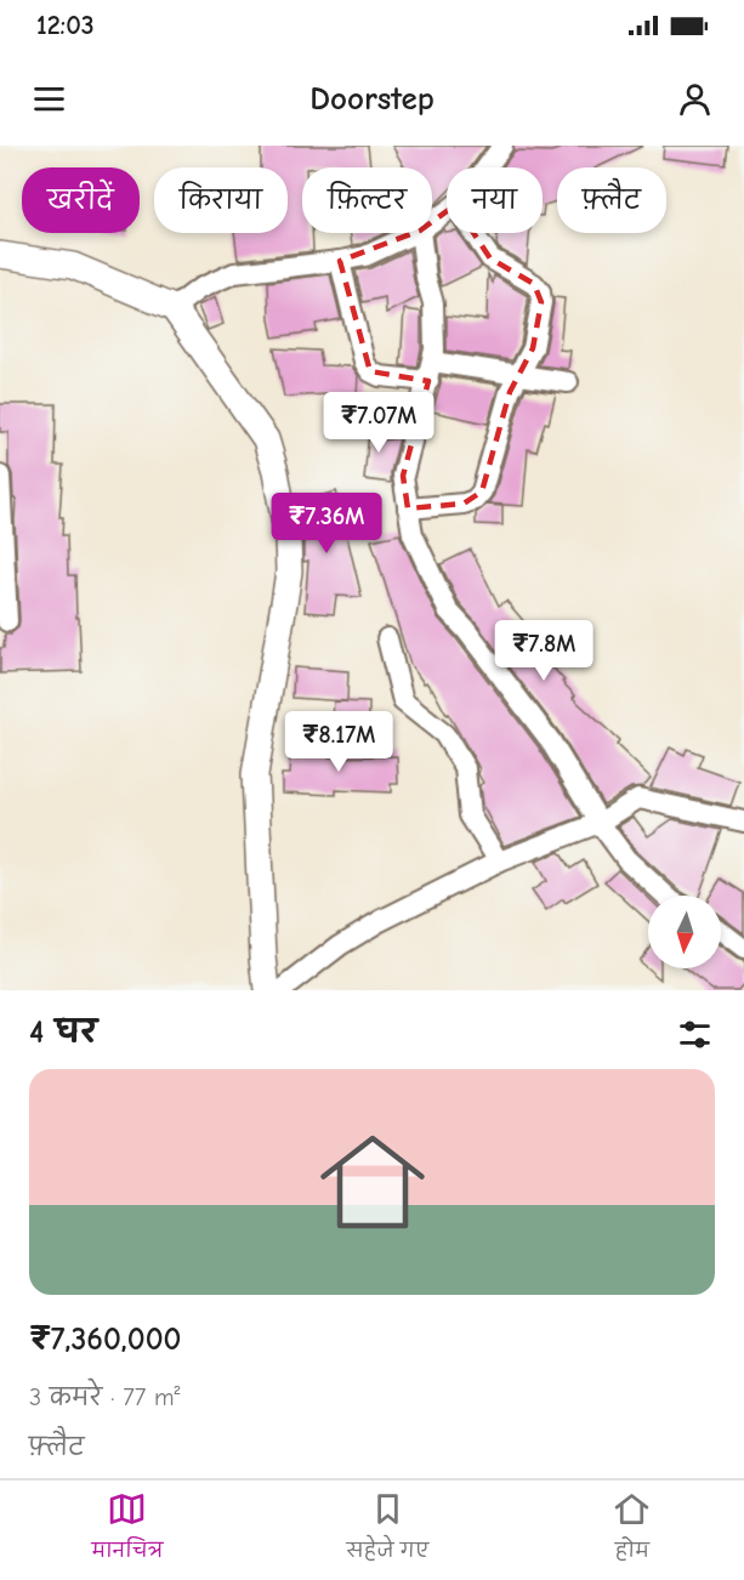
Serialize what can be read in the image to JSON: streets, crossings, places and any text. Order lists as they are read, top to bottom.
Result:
{
  "north": "bottom",
  "page": {
    "status": "12:03",
    "header": "Doorstep",
    "chip": [
      "खरीदें",
      "किराया",
      "फ़िल्टर",
      "नया",
      "फ़्लैट"
    ],
    "price": [
      "₹7.07M",
      "₹7.36M",
      "₹7.8M",
      "₹8.17M"
    ],
    "heading": "4 घर",
    "list": [
      {
        "name": "₹7,360,000",
        "note": "3 कमरे · 77 m² · फ़्लैट"
      }
    ],
    "tabs": ["मानचित्र", "सहेजे गए", "होम"]
  }
}
